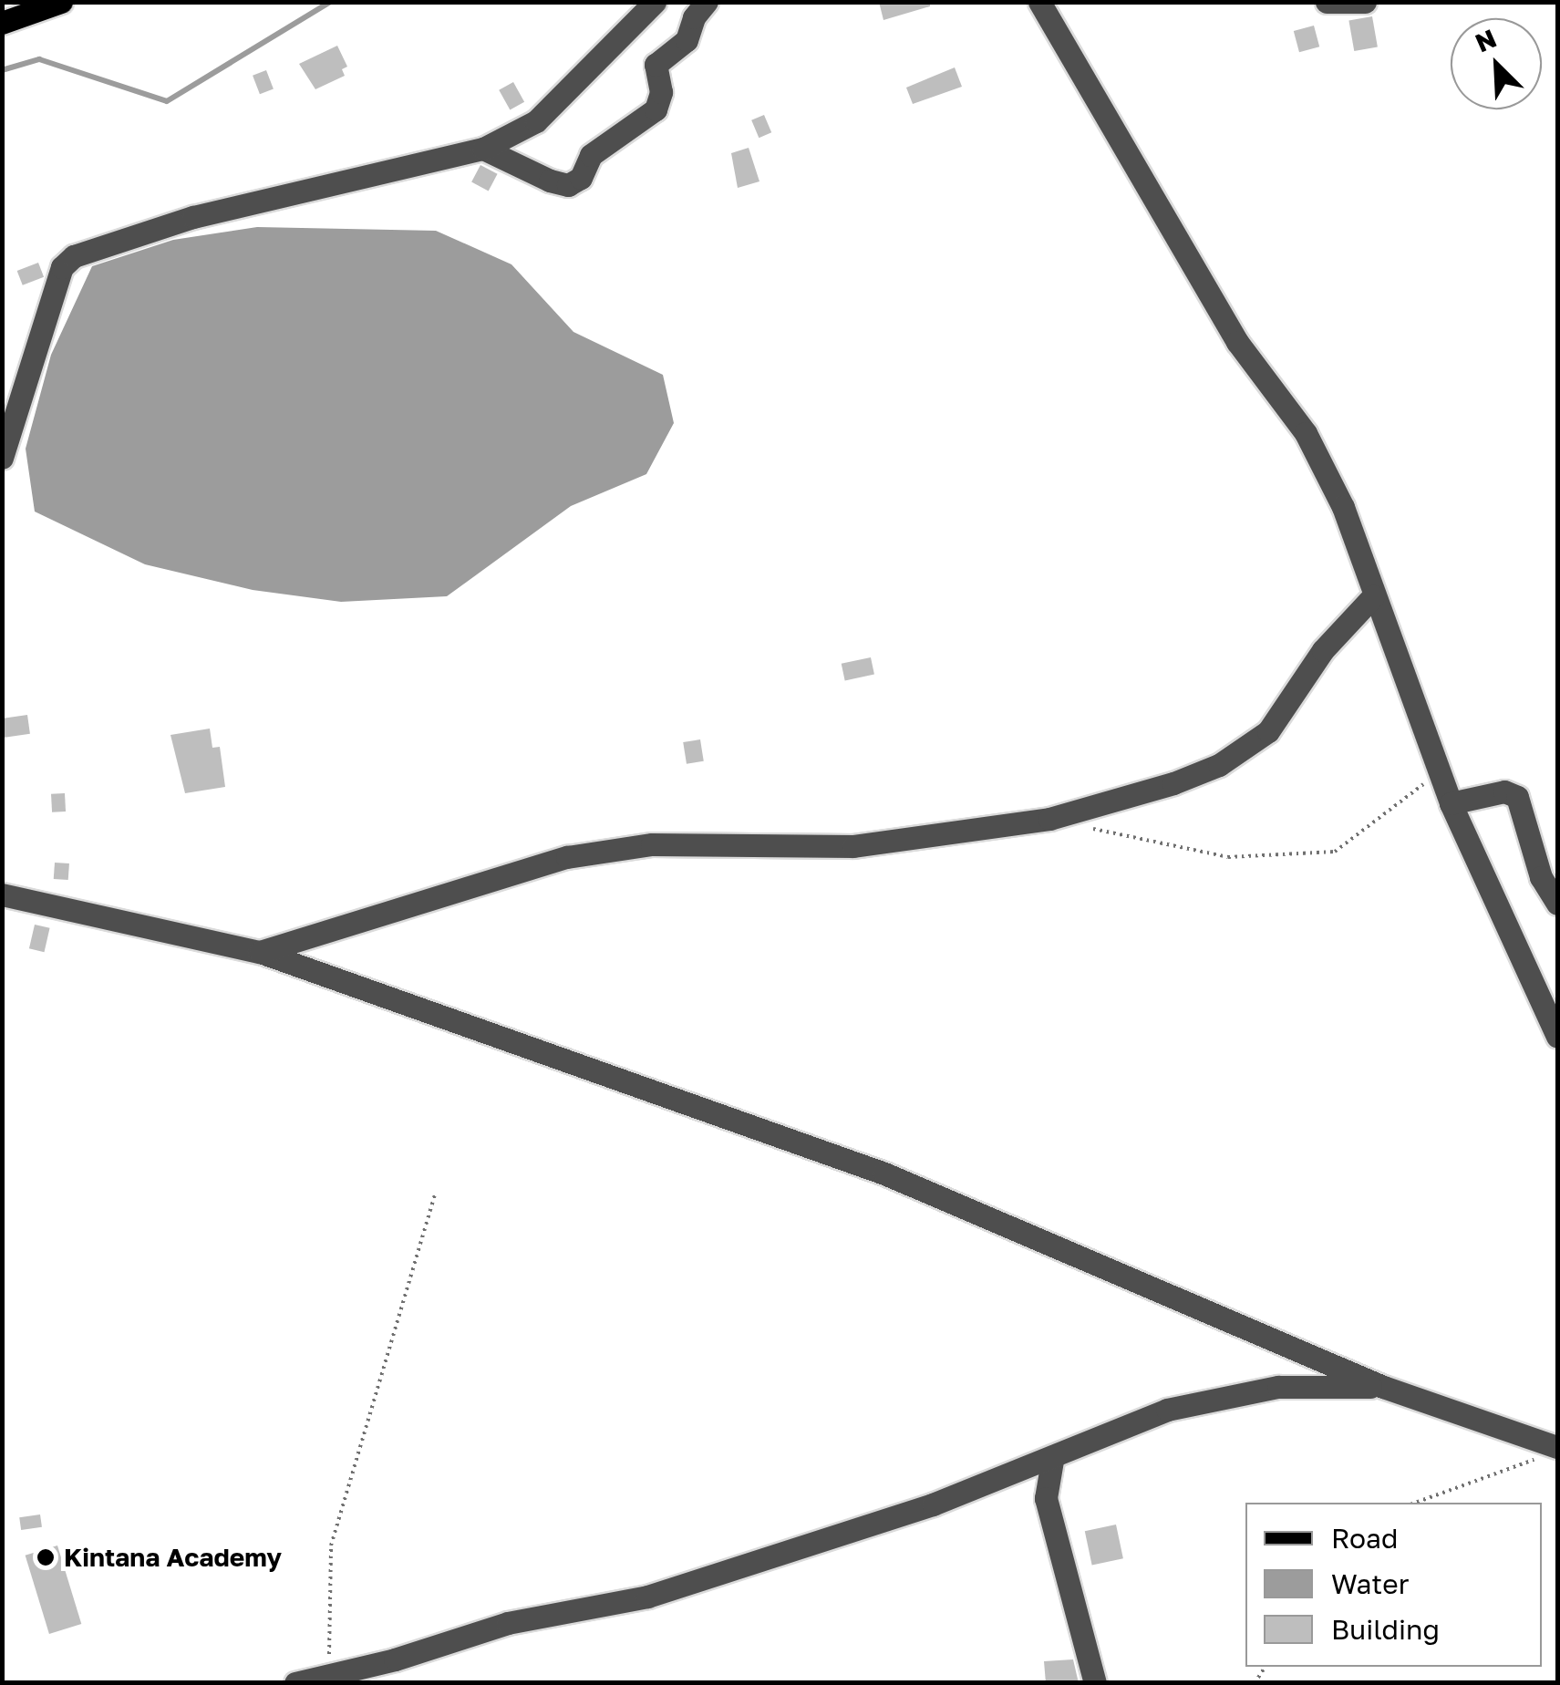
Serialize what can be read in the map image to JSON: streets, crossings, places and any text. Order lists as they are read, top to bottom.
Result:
{
  "places": ["Kintana Academy"],
  "legend": ["Road", "Water", "Building"],
  "north": "top left"
}
